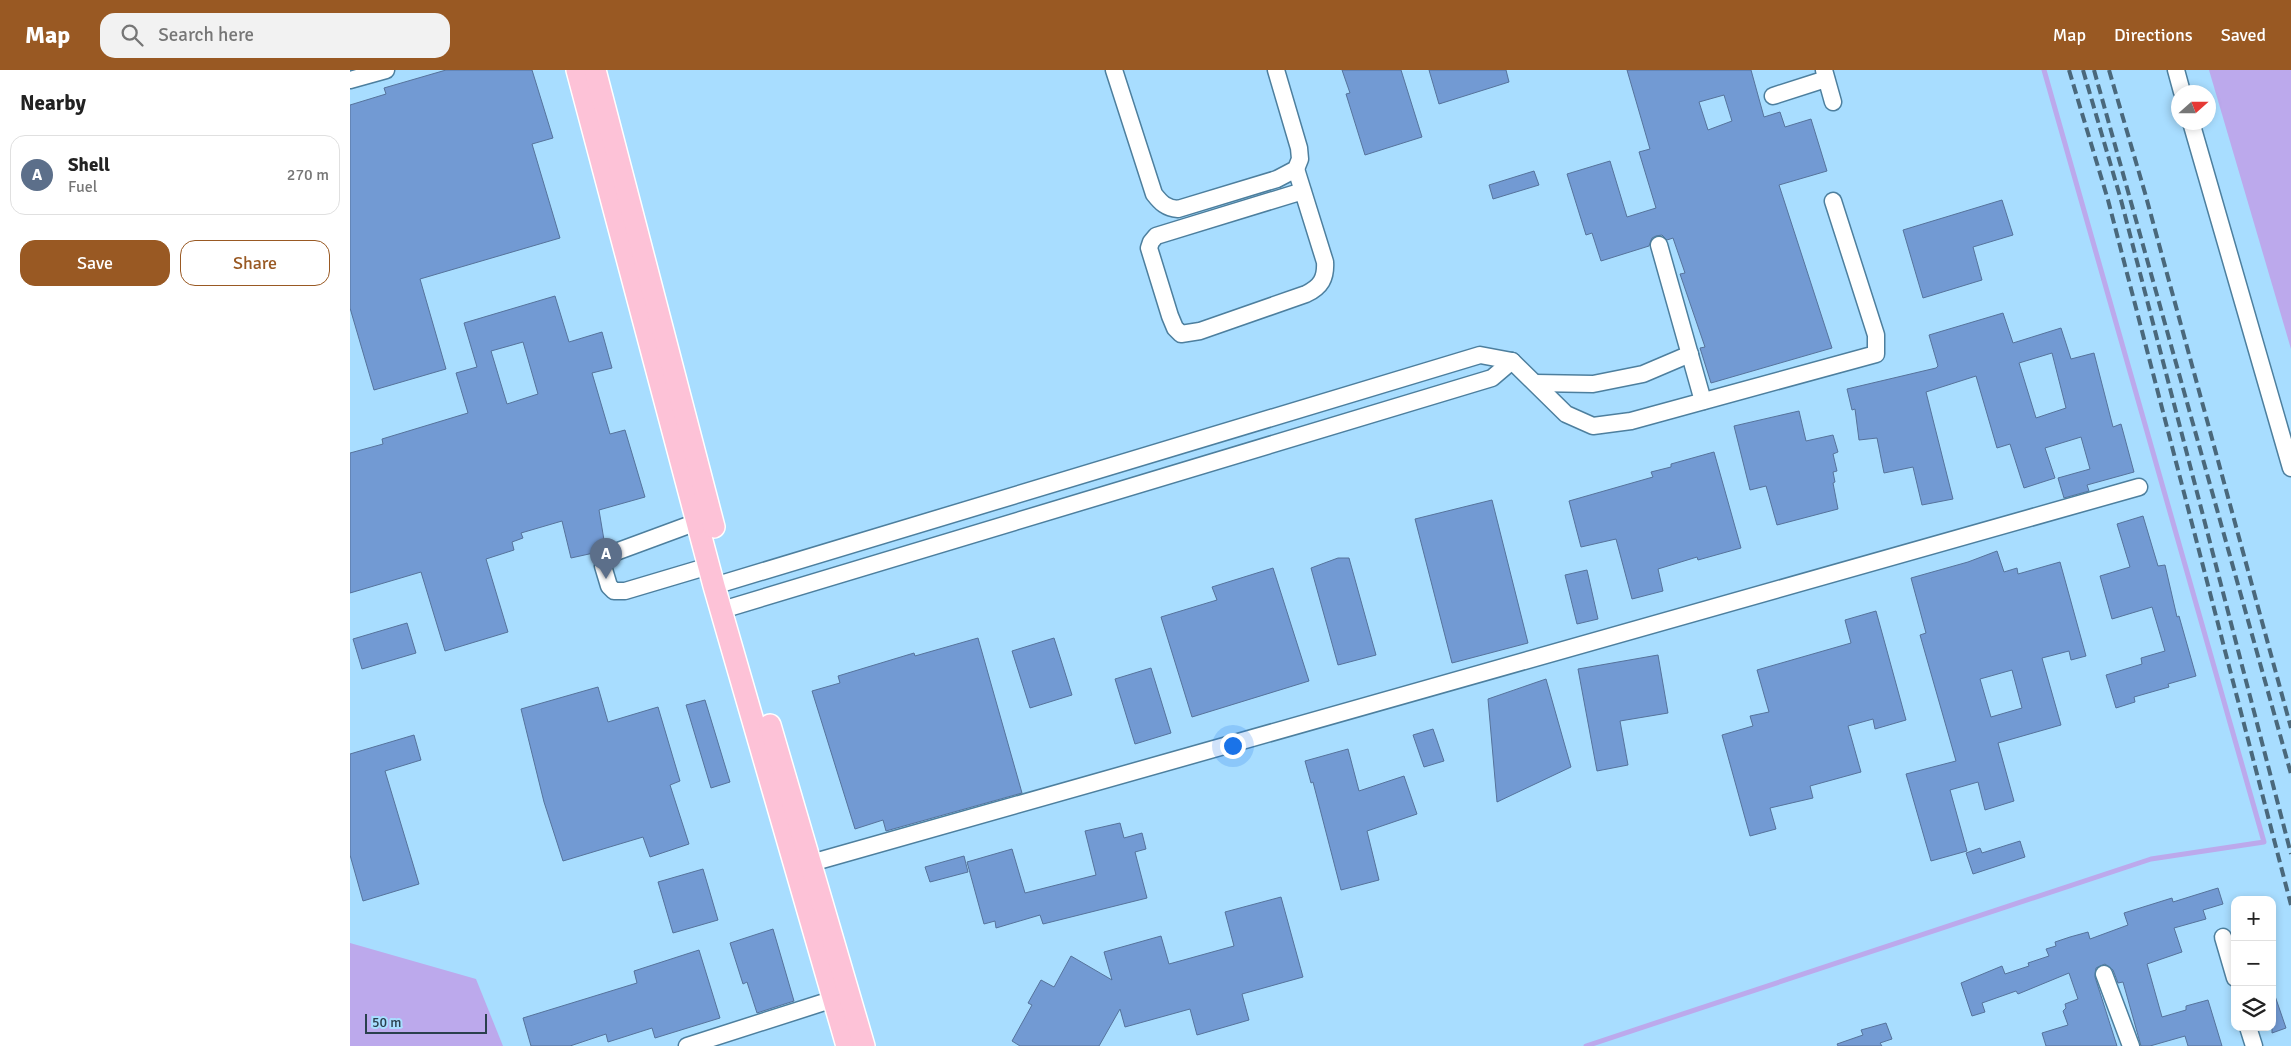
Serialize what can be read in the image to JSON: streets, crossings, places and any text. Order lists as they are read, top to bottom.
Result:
{
  "scale_bar": "50 m",
  "north": "right",
  "page": {
    "header": "Map",
    "search": "Search here",
    "nav": ["Map", "Directions", "Saved"],
    "heading": "Nearby",
    "list": [
      {
        "mark": "A",
        "name": "Shell",
        "note": "Fuel",
        "value": "270 m"
      }
    ],
    "buttons": ["Save", "Share"],
    "pins": "A",
    "map_buttons": ["+", "−"],
    "scale": "50 m"
  }
}
